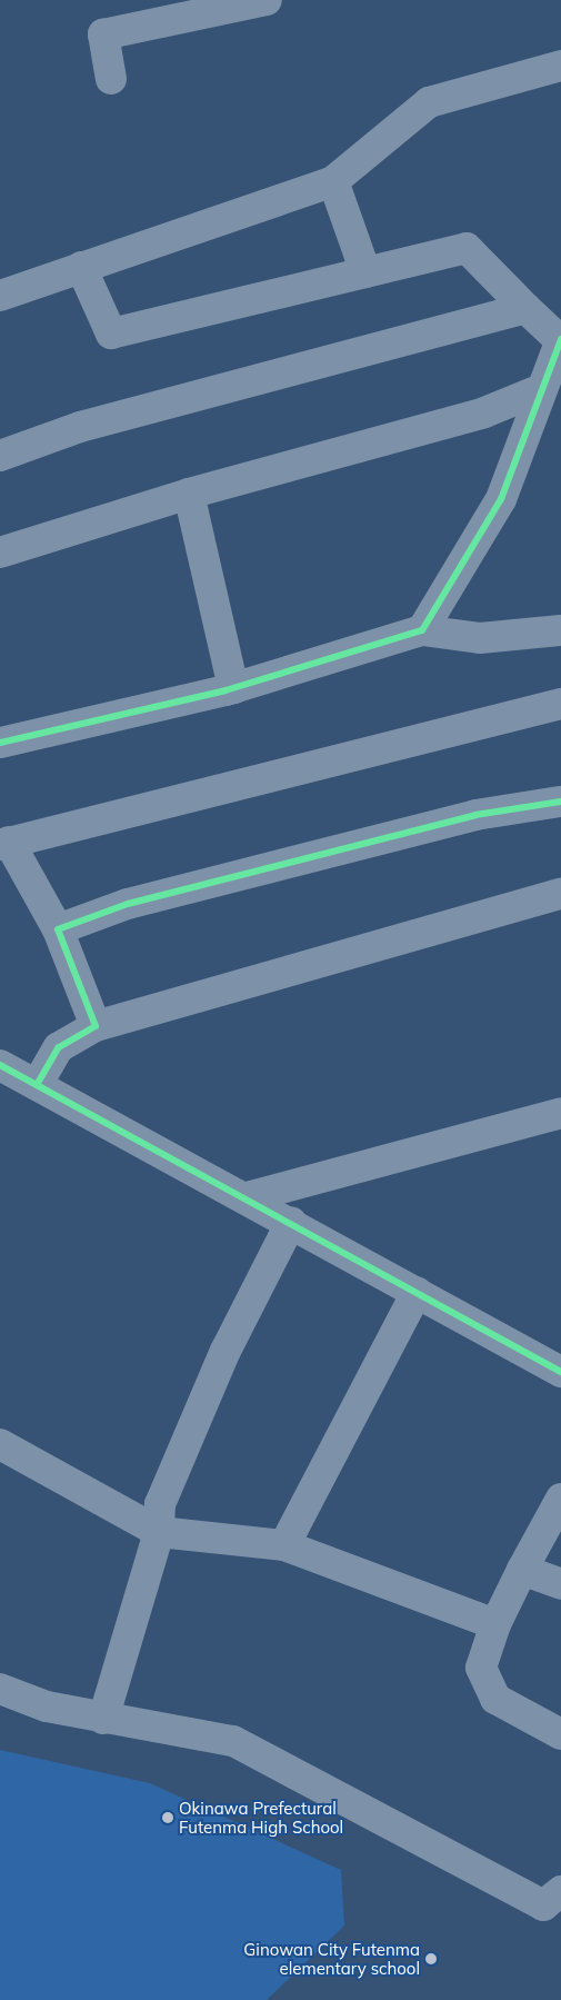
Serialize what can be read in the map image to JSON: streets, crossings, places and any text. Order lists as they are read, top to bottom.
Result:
{
  "places": ["Okinawa Prefectural Futenma High School", "Ginowan City Futenma elementary school"]
}
